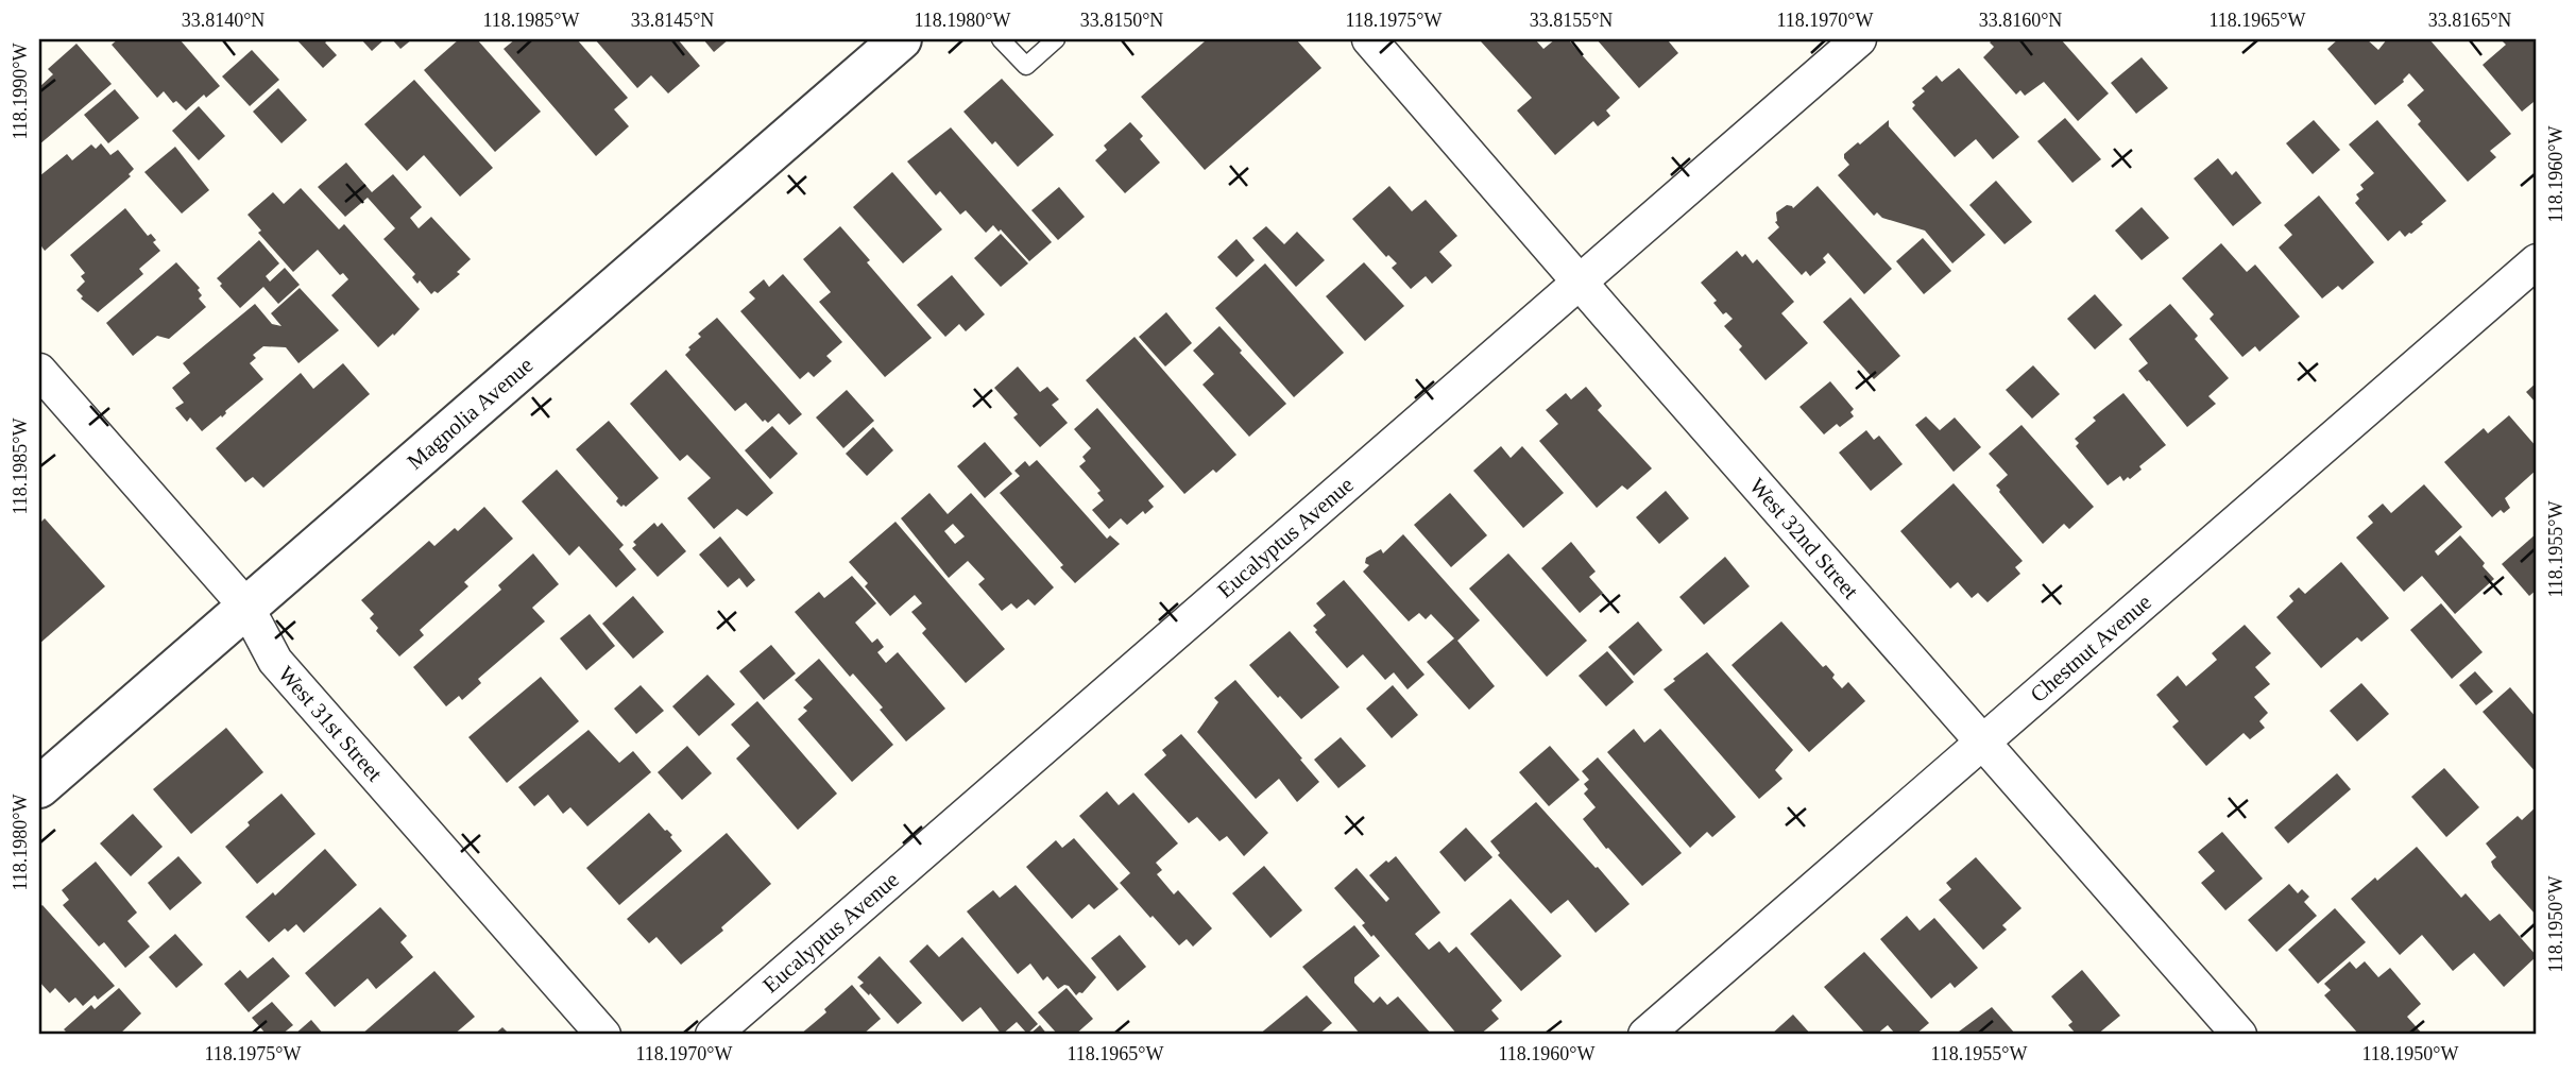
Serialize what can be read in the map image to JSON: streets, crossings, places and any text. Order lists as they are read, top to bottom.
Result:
{
  "streets": {
    "street": [
      "Magnolia Avenue",
      "Eucalyptus Avenue",
      "West 32nd Street",
      "Chestnut Avenue",
      "West 31st Street"
    ]
  },
  "crossings": [
    ["Magnolia Avenue", "West 31st Street"],
    ["Eucalyptus Avenue", "West 32nd Street"],
    ["West 32nd Street", "Chestnut Avenue"]
  ],
  "coordinates": [
    "33.8140°N",
    "118.1985°W",
    "33.8145°N",
    "118.1980°W",
    "33.8150°N",
    "118.1975°W",
    "33.8155°N",
    "118.1970°W",
    "33.8160°N",
    "118.1965°W",
    "33.8165°N",
    "118.1990°W",
    "118.1960°W",
    "118.1955°W",
    "118.1950°W"
  ]
}
